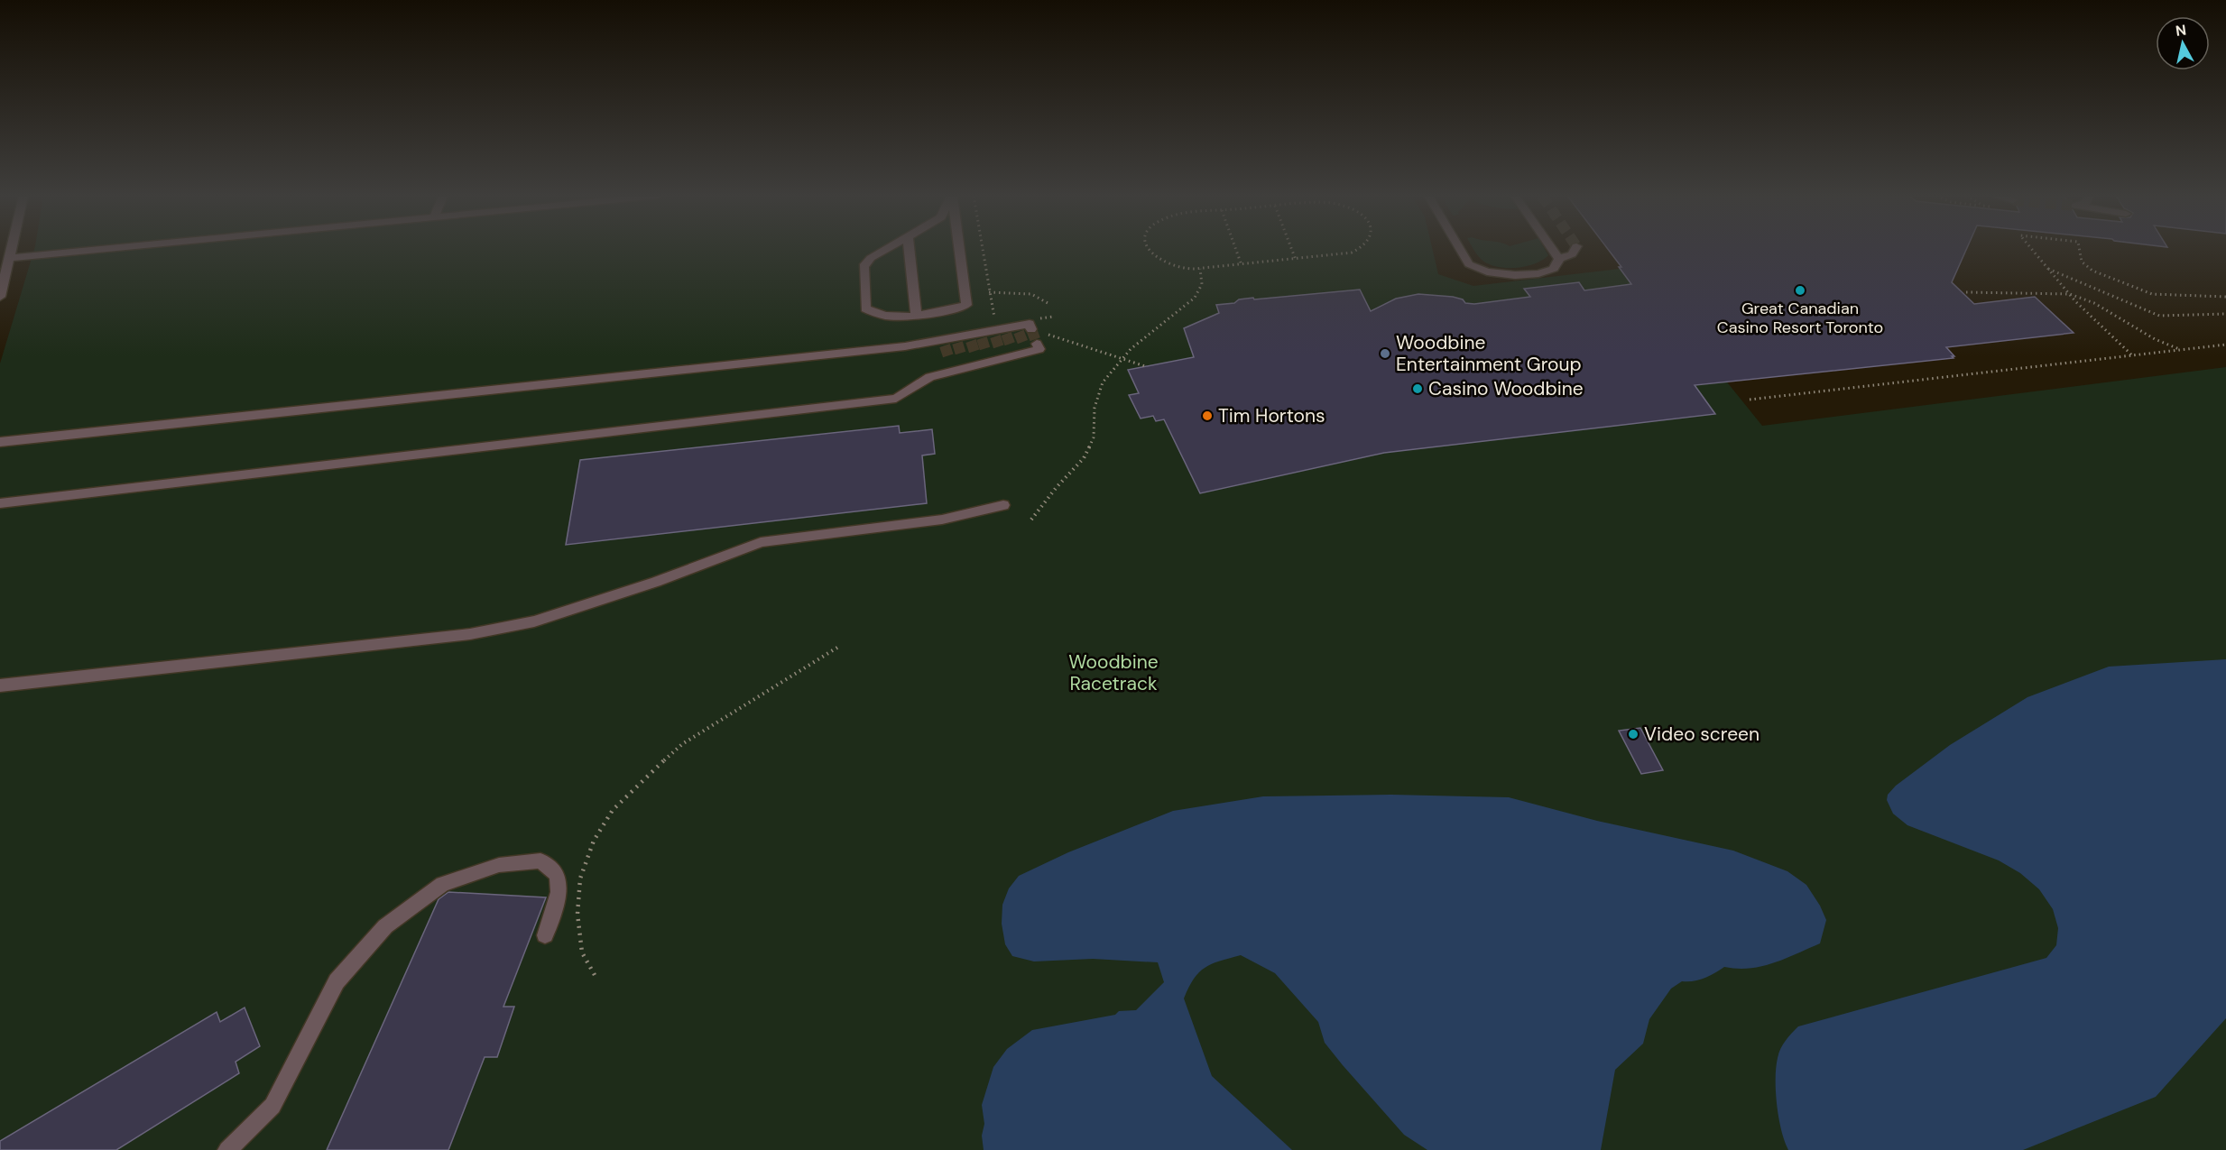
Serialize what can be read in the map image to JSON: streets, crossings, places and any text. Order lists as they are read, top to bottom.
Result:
{
  "parks": ["Woodbine Racetrack"],
  "places": [
    "Great Canadian Casino Resort Toronto",
    "Woodbine Entertainment Group",
    "Casino Woodbine",
    "Tim Hortons",
    "Video screen"
  ],
  "north": "top"
}
